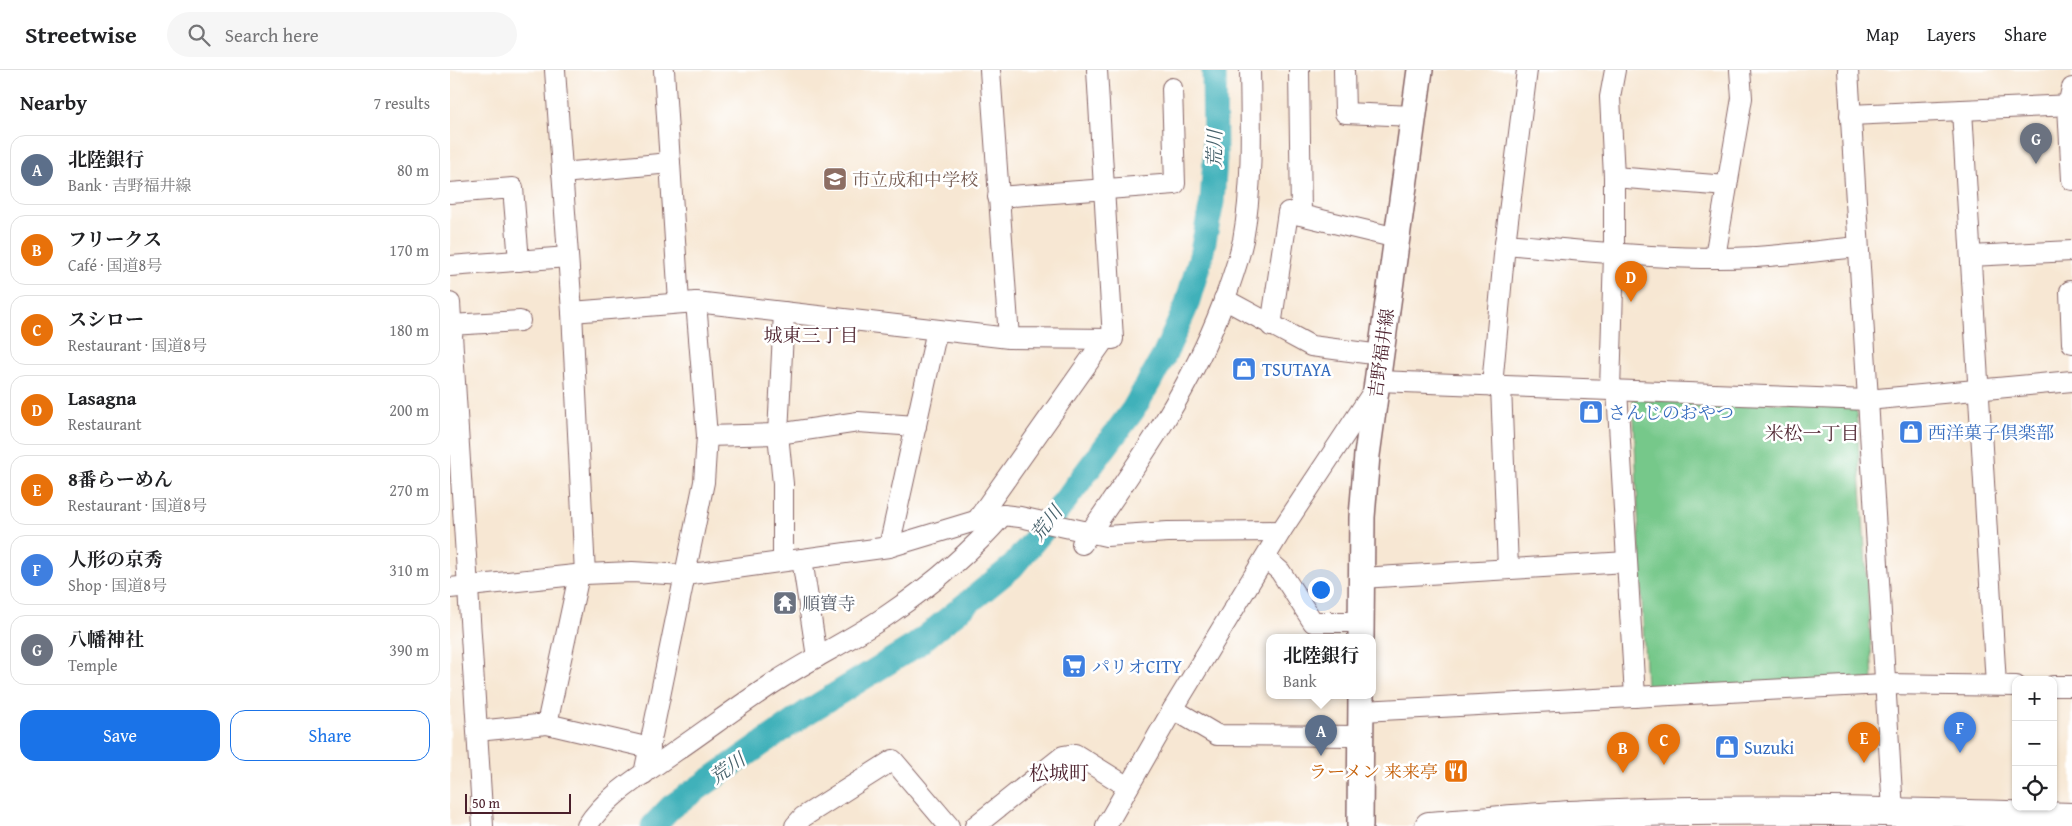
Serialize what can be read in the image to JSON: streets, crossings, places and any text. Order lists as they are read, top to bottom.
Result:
{
  "streets": {
    "main road": ["吉野福井線"]
  },
  "districts": ["城東三丁目", "米松一丁目", "松城町"],
  "water": ["荒川"],
  "places": {
    "school or university": ["市立成和中学校"],
    "shop": [
      "TSUTAYA",
      "さんじのおやつ",
      "西洋菓子倶楽部",
      "Suzuki"
    ],
    "temple": ["順寶寺"],
    "supermarket": ["パリオCITY"],
    "restaurant": ["ラーメン 来来亭"]
  },
  "scale_bar": "50 m",
  "page": {
    "header": "Streetwise",
    "search": "Search here",
    "nav": ["Map", "Layers", "Share"],
    "heading": ["Nearby", "7 results"],
    "pins": [
      "G",
      "D",
      "F",
      "A",
      "E",
      "C",
      "B"
    ],
    "list": [
      {
        "mark": "A",
        "name": "北陸銀行",
        "note": "Bank · 吉野福井線",
        "value": "80 m"
      },
      {
        "mark": "B",
        "name": "フリークス",
        "note": "Café · 国道8号",
        "value": "170 m"
      },
      {
        "mark": "C",
        "name": "スシロー",
        "note": "Restaurant · 国道8号",
        "value": "180 m"
      },
      {
        "mark": "D",
        "name": "Lasagna",
        "note": "Restaurant",
        "value": "200 m"
      },
      {
        "mark": "E",
        "name": "8番らーめん",
        "note": "Restaurant · 国道8号",
        "value": "270 m"
      },
      {
        "mark": "F",
        "name": "人形の京秀",
        "note": "Shop · 国道8号",
        "value": "310 m"
      },
      {
        "mark": "G",
        "name": "八幡神社",
        "note": "Temple",
        "value": "390 m"
      }
    ],
    "popup": ["北陸銀行", "Bank"],
    "map_buttons": ["+", "−"],
    "buttons": ["Save", "Share"],
    "scale": "50 m"
  }
}
